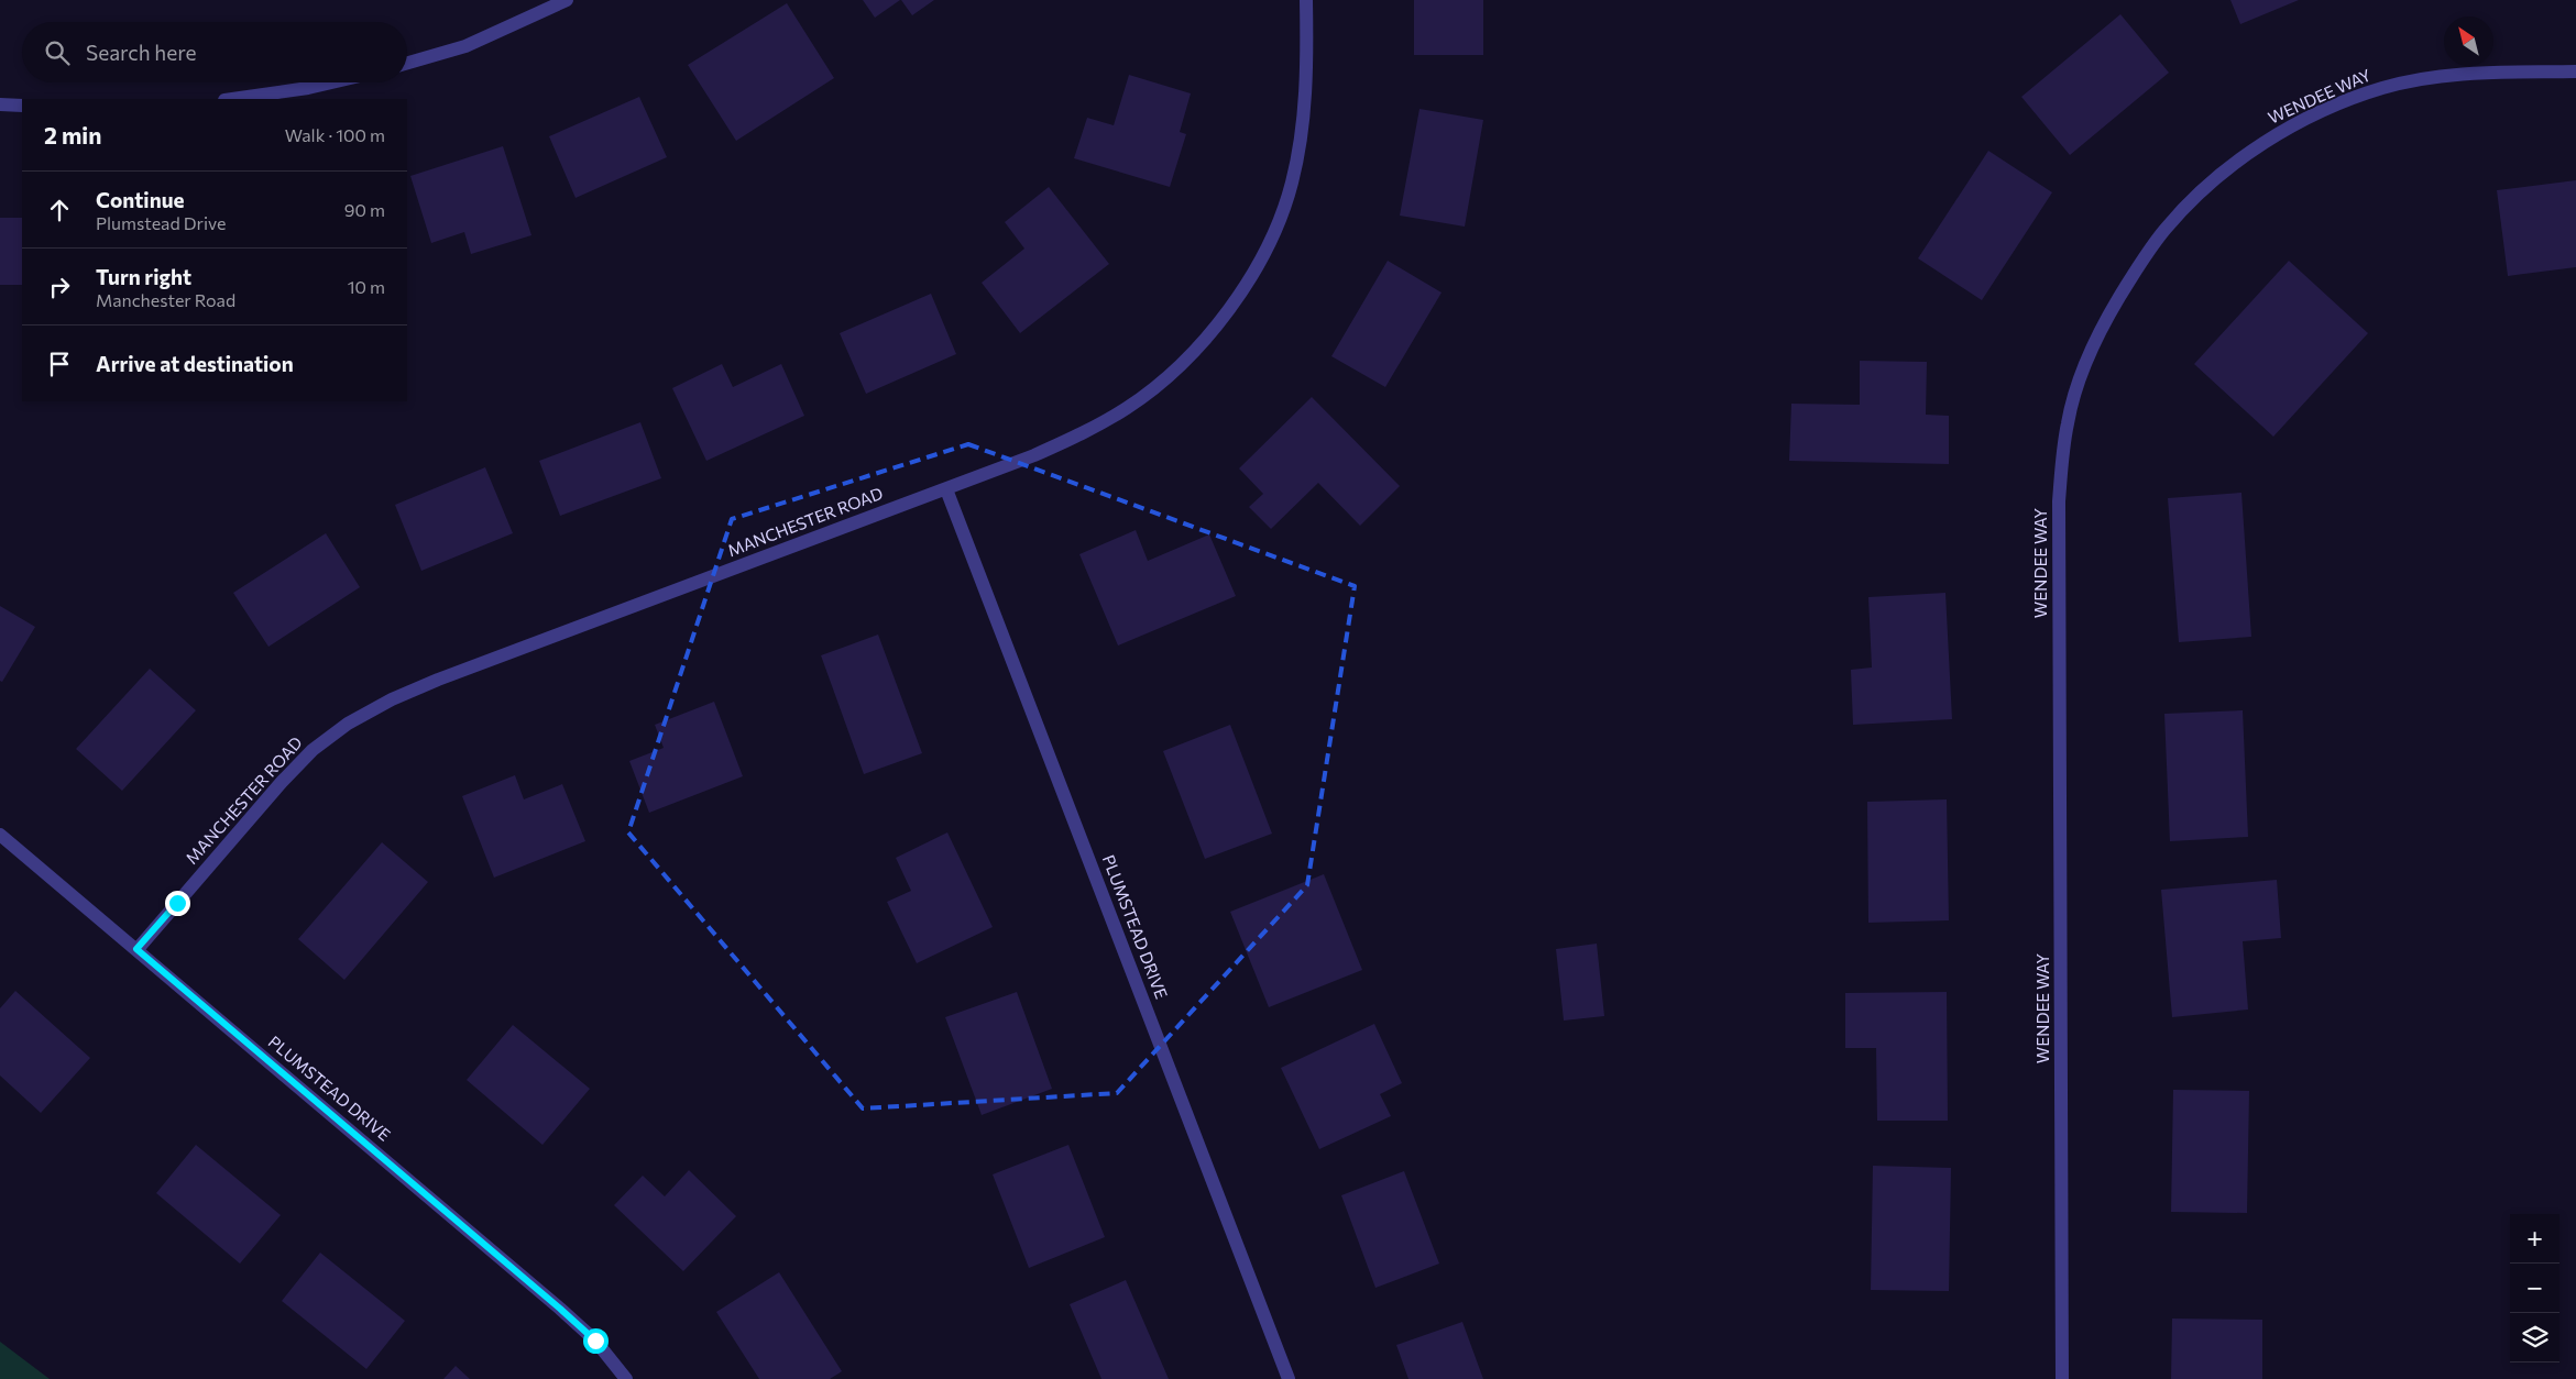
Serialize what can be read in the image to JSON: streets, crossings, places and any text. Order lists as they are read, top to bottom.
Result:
{
  "streets": {
    "street": ["WENDEE WAY", "MANCHESTER ROAD", "PLUMSTEAD DRIVE"]
  },
  "crossings": [
    ["MANCHESTER ROAD", "PLUMSTEAD DRIVE"]
  ],
  "north": "top left",
  "page": {
    "search": "Search here",
    "heading": ["2 min", "Walk · 100 m"],
    "list": [
      ["Continue", "Plumstead Drive", "90 m"],
      ["Turn right", "Manchester Road", "10 m"],
      "Arrive at destination"
    ],
    "map_buttons": ["+", "−"]
  }
}
